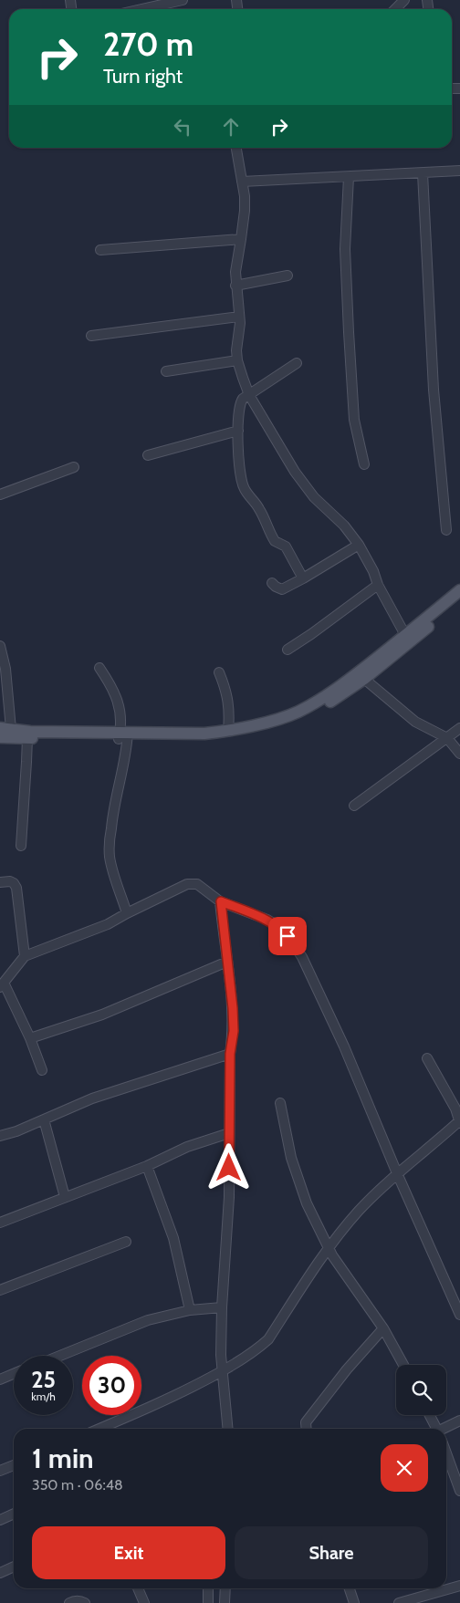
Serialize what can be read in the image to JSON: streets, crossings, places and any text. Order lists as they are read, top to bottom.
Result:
{
  "page": {
    "turn": ["270 m", "Turn right"],
    "speed": "25 km/h",
    "limit": "30",
    "heading": ["1 min", "350 m · 06:48"],
    "buttons": ["Exit", "Share"]
  }
}
